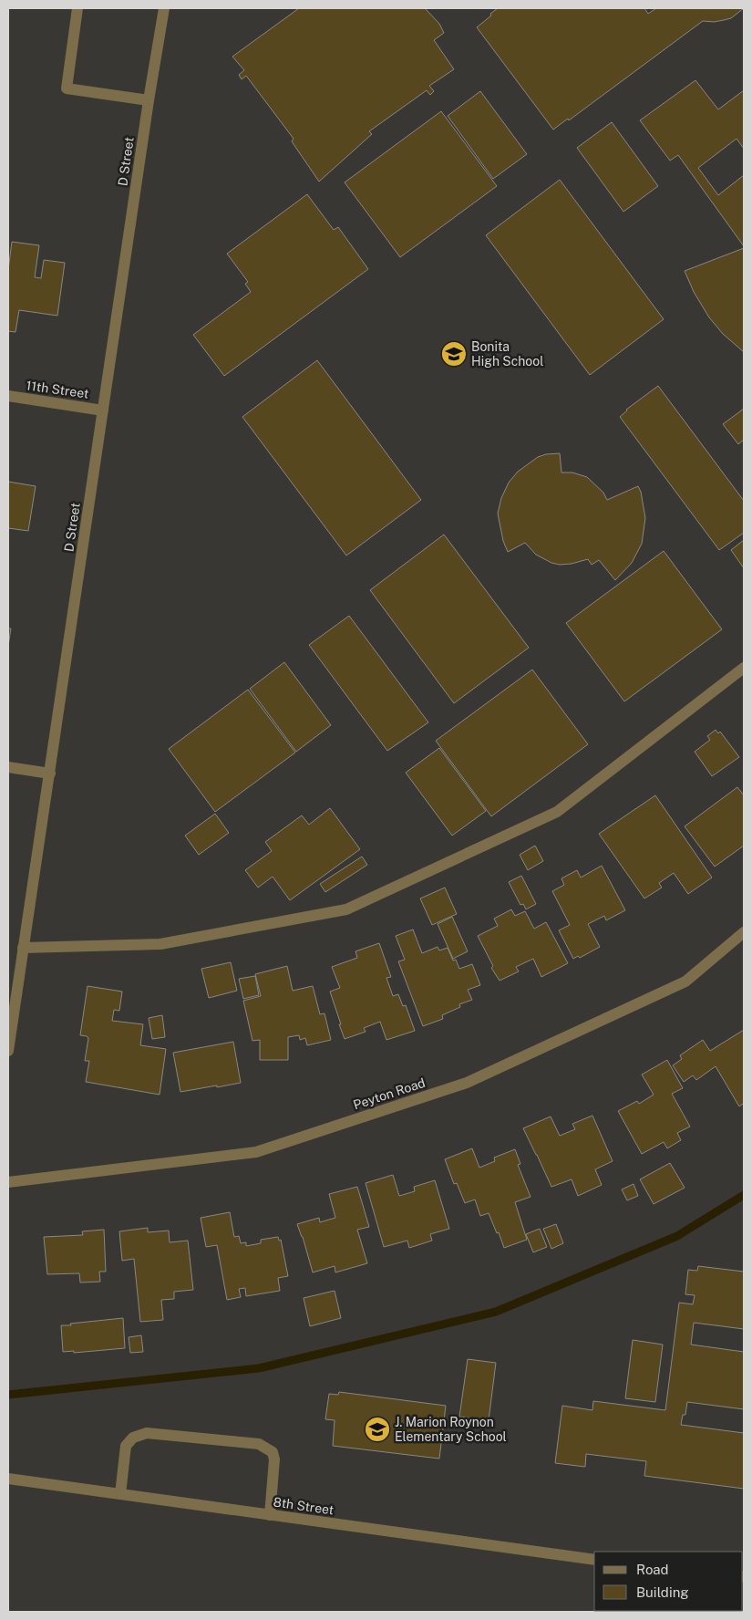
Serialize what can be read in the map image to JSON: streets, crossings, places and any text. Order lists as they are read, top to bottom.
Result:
{
  "streets": {
    "street": [
      "D Street",
      "11th Street",
      "Peyton Road",
      "8th Street"
    ]
  },
  "crossings": [
    ["D Street", "11th Street"]
  ],
  "places": {
    "school or university": ["Bonita High School", "J. Marion Roynon Elementary School"]
  },
  "legend": ["Road", "Building"]
}
